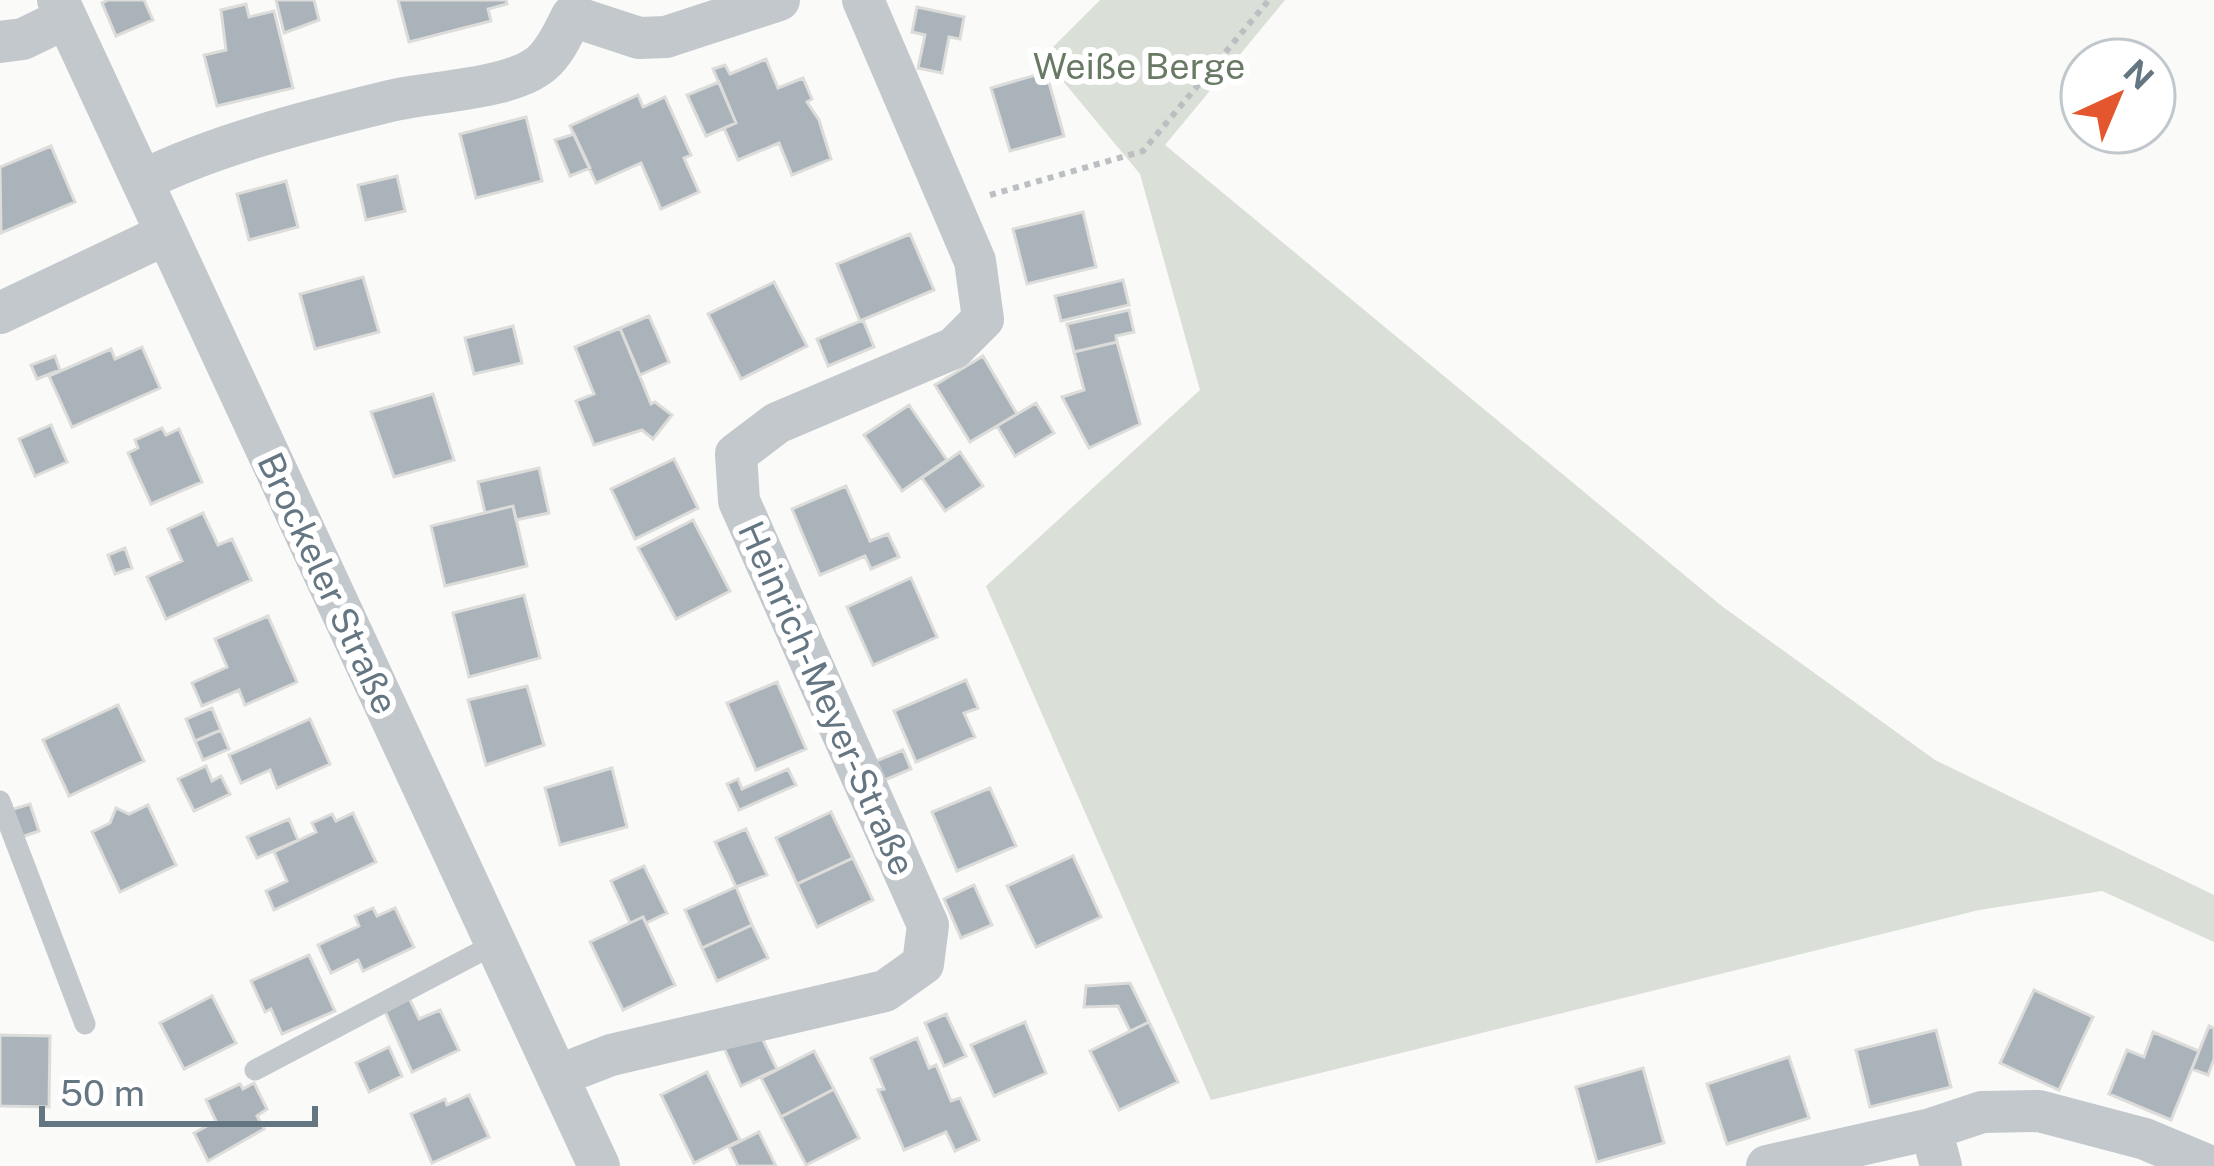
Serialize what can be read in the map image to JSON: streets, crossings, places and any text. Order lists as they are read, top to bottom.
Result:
{
  "streets": {
    "street": ["Brockeler Straße", "Heinrich-Meyer-Straße"]
  },
  "crossings": [
    ["Brockeler Straße", "Heinrich-Meyer-Straße"]
  ],
  "parks": ["Weiße Berge"],
  "scale_bar": "50 m",
  "north": "top right"
}
